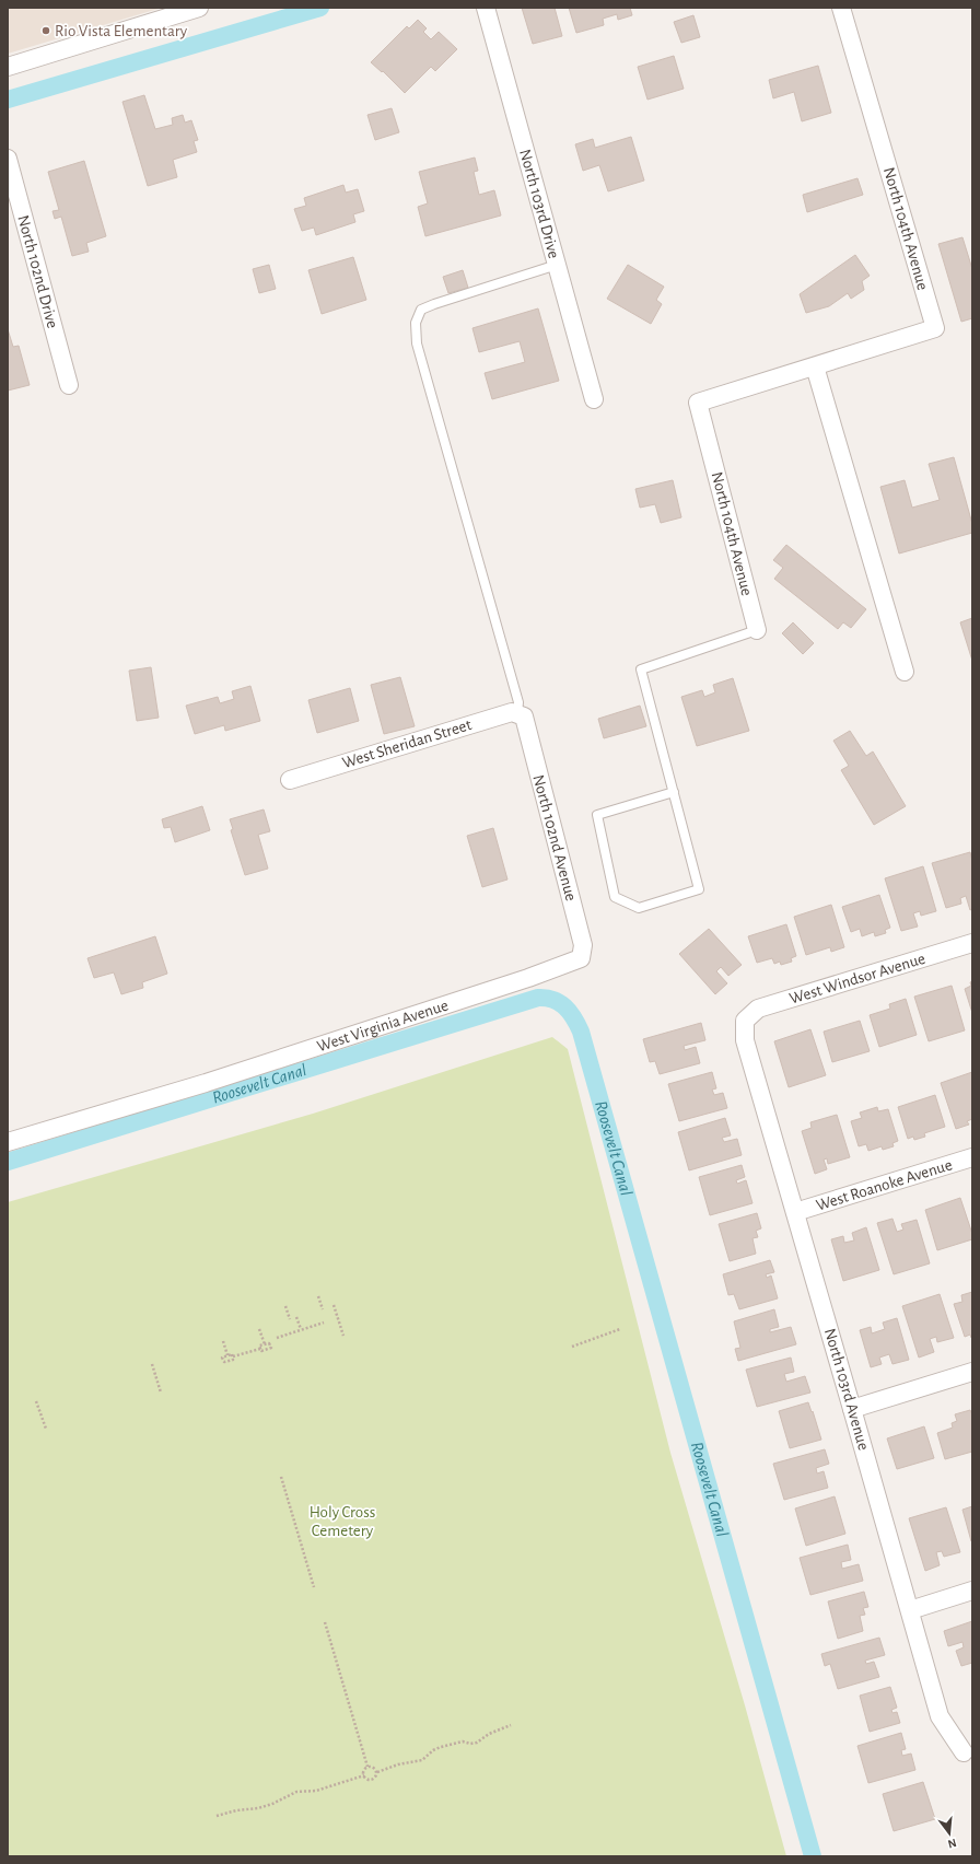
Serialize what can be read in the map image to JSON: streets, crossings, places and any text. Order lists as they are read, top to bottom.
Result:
{
  "streets": {
    "street": [
      "North 103rd Drive",
      "North 104th Avenue",
      "North 102nd Drive",
      "West Sheridan Street",
      "North 102nd Avenue",
      "West Windsor Avenue",
      "West Virginia Avenue",
      "West Roanoke Avenue",
      "North 103rd Avenue"
    ]
  },
  "crossings": [
    ["West Sheridan Street", "North 102nd Avenue"],
    ["North 102nd Avenue", "West Virginia Avenue"],
    ["West Windsor Avenue", "North 103rd Avenue"],
    ["West Roanoke Avenue", "North 103rd Avenue"]
  ],
  "water": ["Roosevelt Canal"],
  "parks": ["Holy Cross Cemetery"],
  "places": ["Rio Vista Elementary"],
  "north": "bottom"
}
